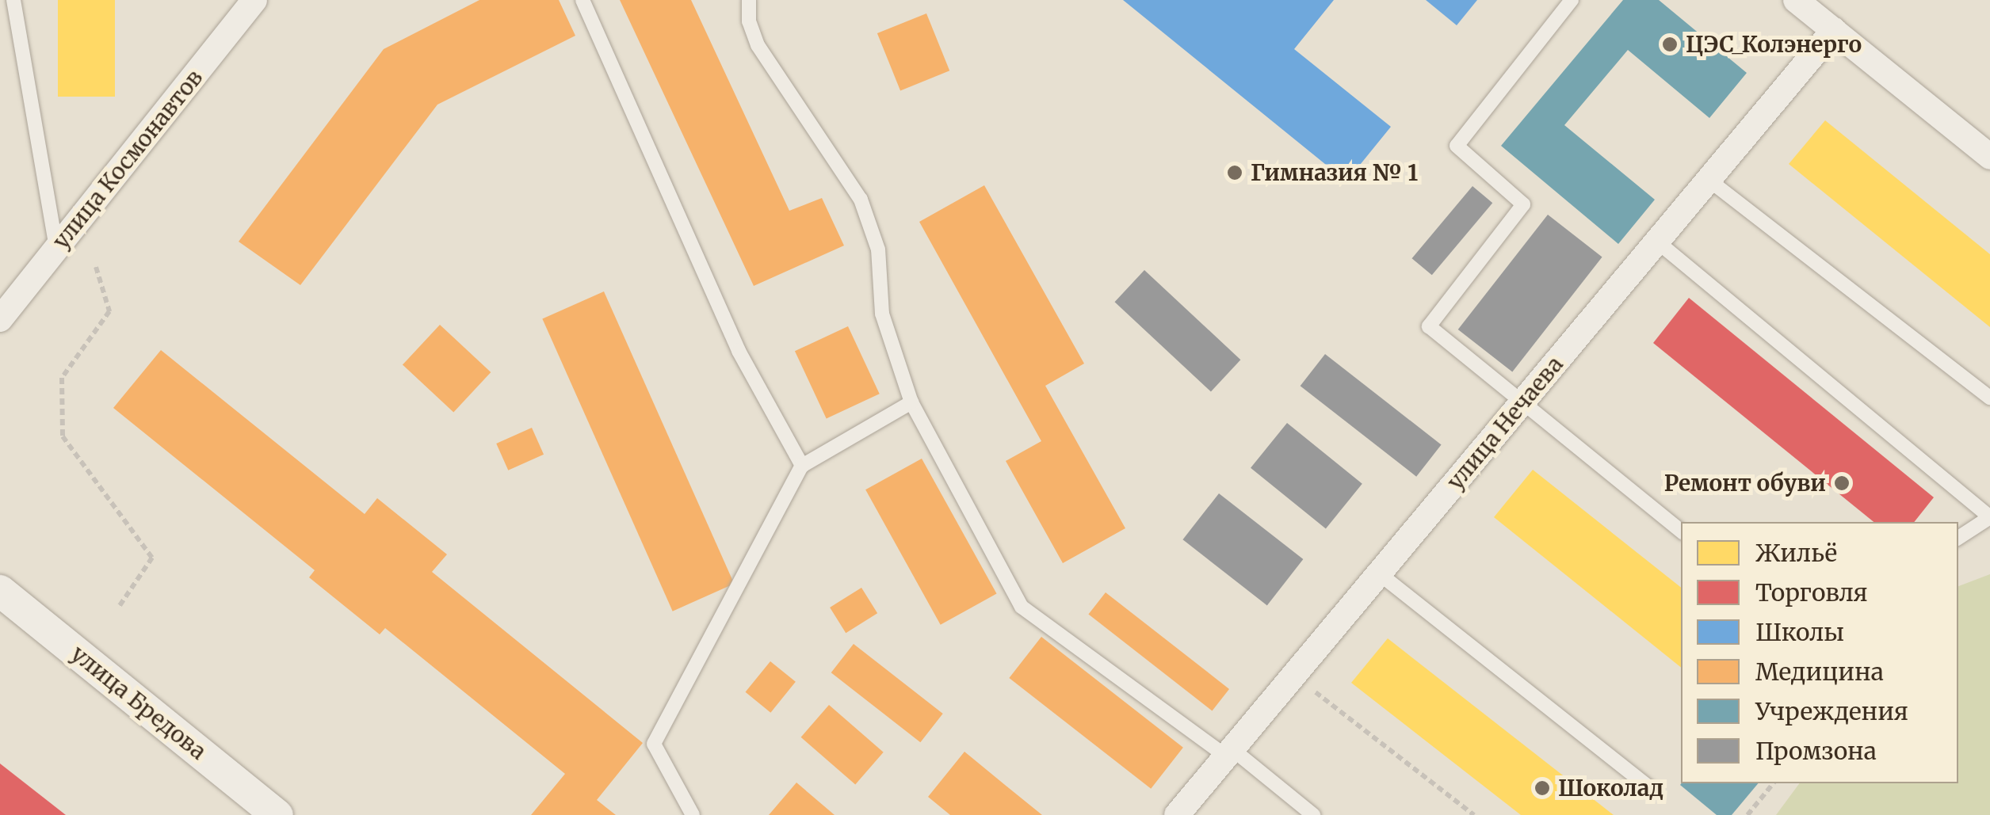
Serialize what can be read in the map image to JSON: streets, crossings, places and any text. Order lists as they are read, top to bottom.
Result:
{
  "streets": {
    "street": ["улица Космонавтов", "улица Нечаева", "улица Бредова"]
  },
  "places": [
    "ЦЭС_Колэнерго",
    "Гимназия № 1",
    "Ремонт обуви",
    "Шоколад"
  ],
  "legend": [
    "Жильё",
    "Торговля",
    "Школы",
    "Медицина",
    "Учреждения",
    "Промзона"
  ]
}
